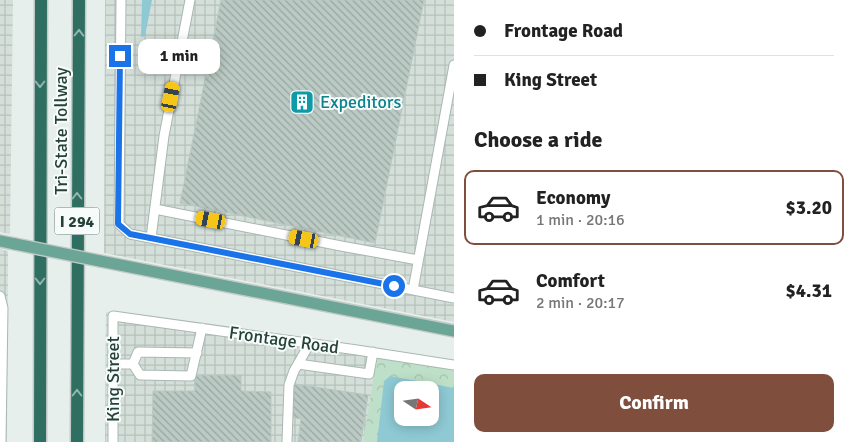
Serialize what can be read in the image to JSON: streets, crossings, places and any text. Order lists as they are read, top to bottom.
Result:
{
  "streets": {
    "highway": ["Tri-State Tollway", "I 294"],
    "street": ["Frontage Road", "King Street"]
  },
  "crossings": [
    ["Frontage Road", "King Street"]
  ],
  "places": {
    "building": ["Expeditors"]
  },
  "north": "right",
  "page": {
    "banner": ["Frontage Road", "King Street"],
    "bubble": "1 min",
    "heading": "Choose a ride",
    "list": [
      {
        "name": "Economy",
        "note": "1 min · 20:16",
        "value": "$3.20"
      },
      {
        "name": "Comfort",
        "note": "2 min · 20:17",
        "value": "$4.31"
      }
    ],
    "buttons": "Confirm"
  }
}
